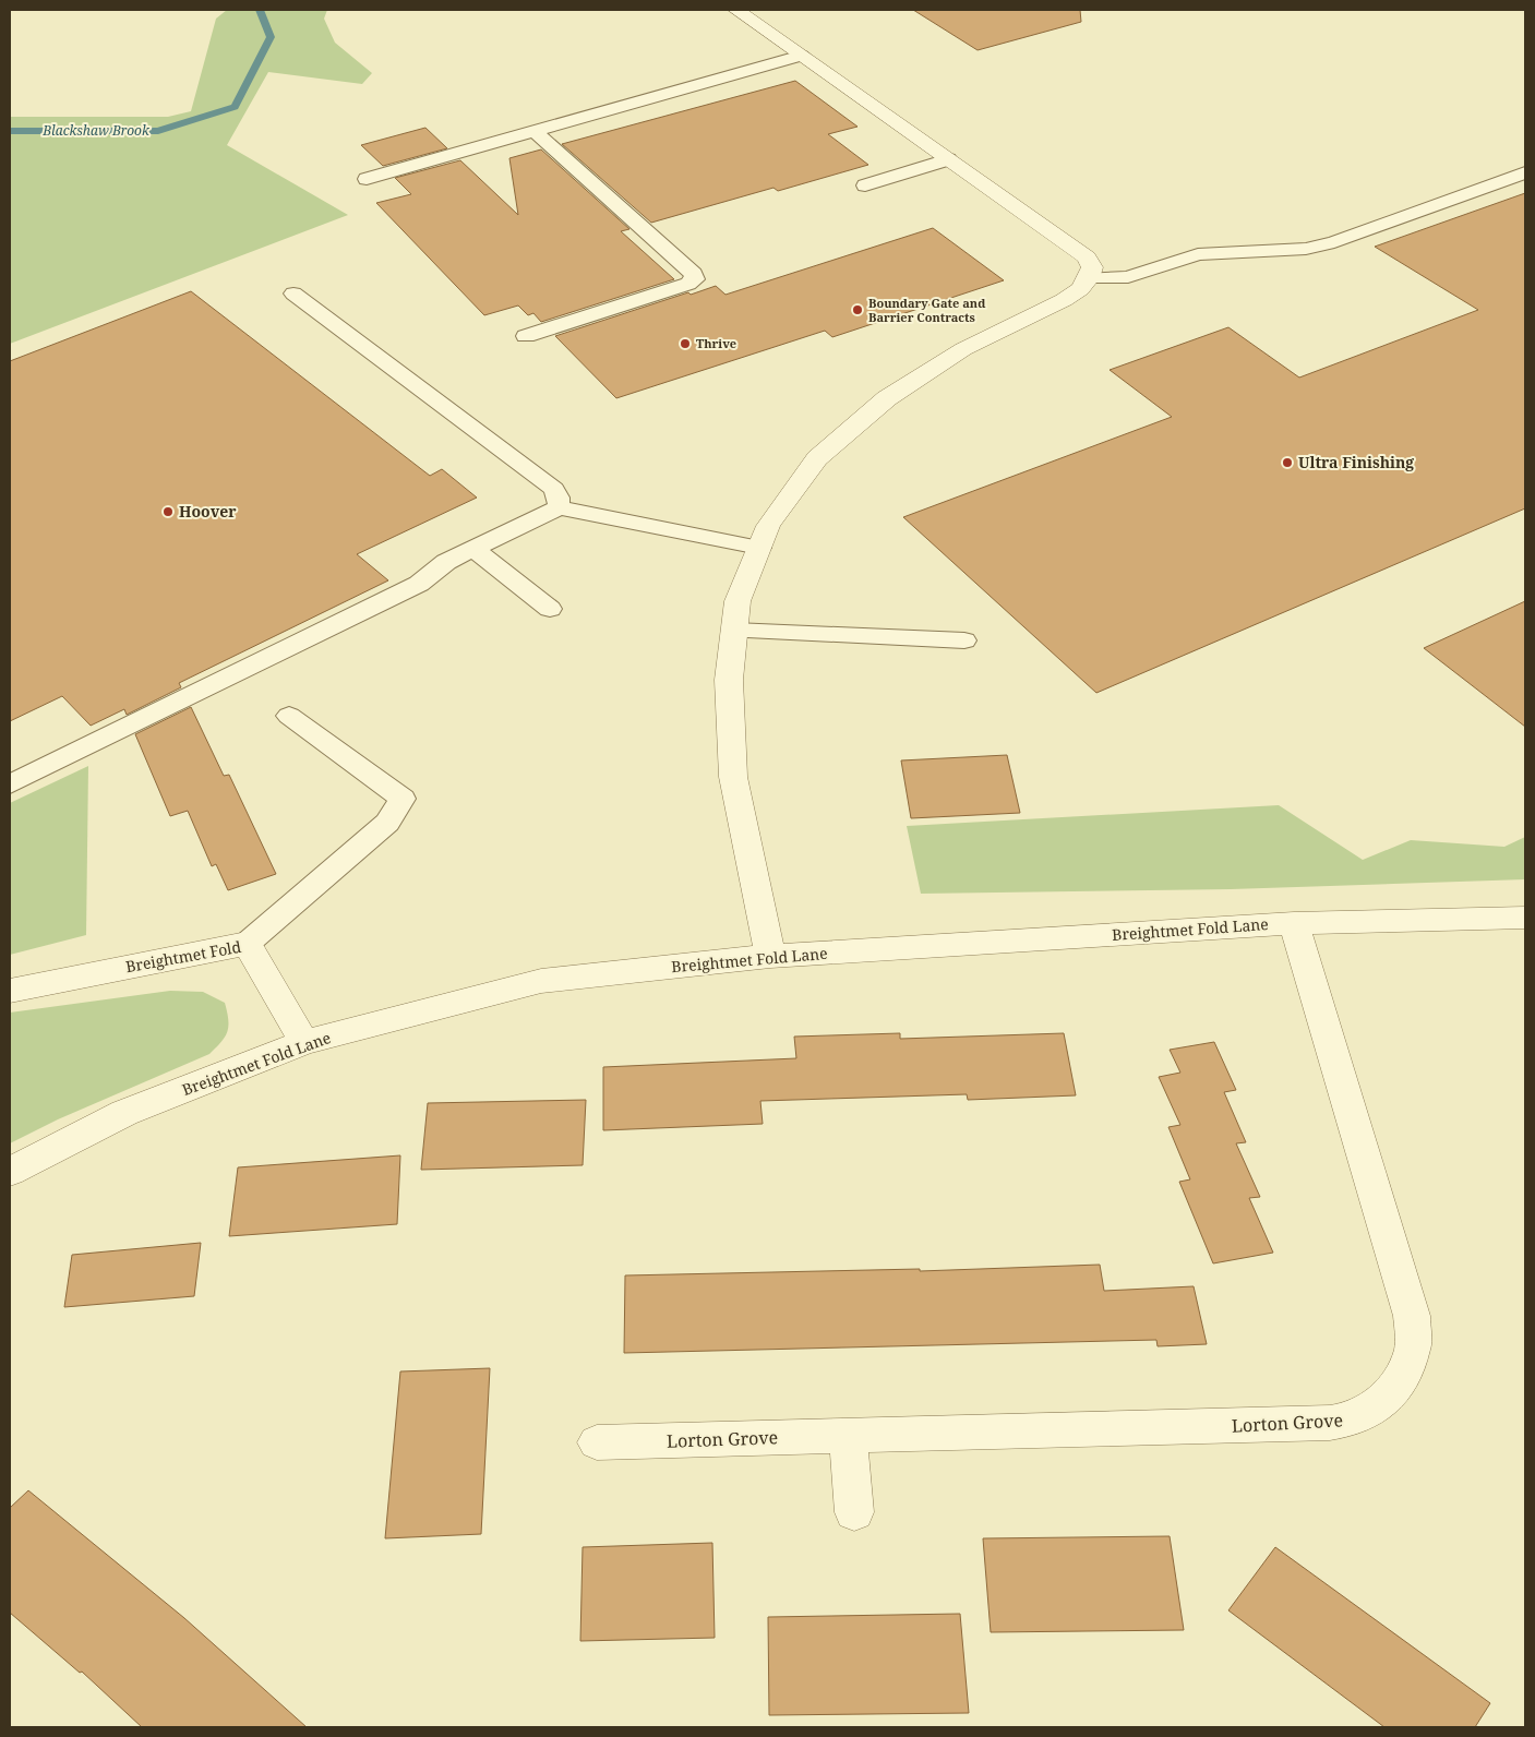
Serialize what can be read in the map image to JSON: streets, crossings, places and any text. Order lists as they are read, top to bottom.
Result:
{
  "streets": {
    "street": ["Breightmet Fold Lane", "Breightmet Fold", "Lorton Grove"]
  },
  "crossings": [
    ["Breightmet Fold Lane", "Breightmet Fold"],
    ["Breightmet Fold Lane", "Lorton Grove"]
  ],
  "water": ["Blackshaw Brook"],
  "places": [
    "Boundary Gate and Barrier Contracts",
    "Thrive",
    "Ultra Finishing",
    "Hoover"
  ]
}
